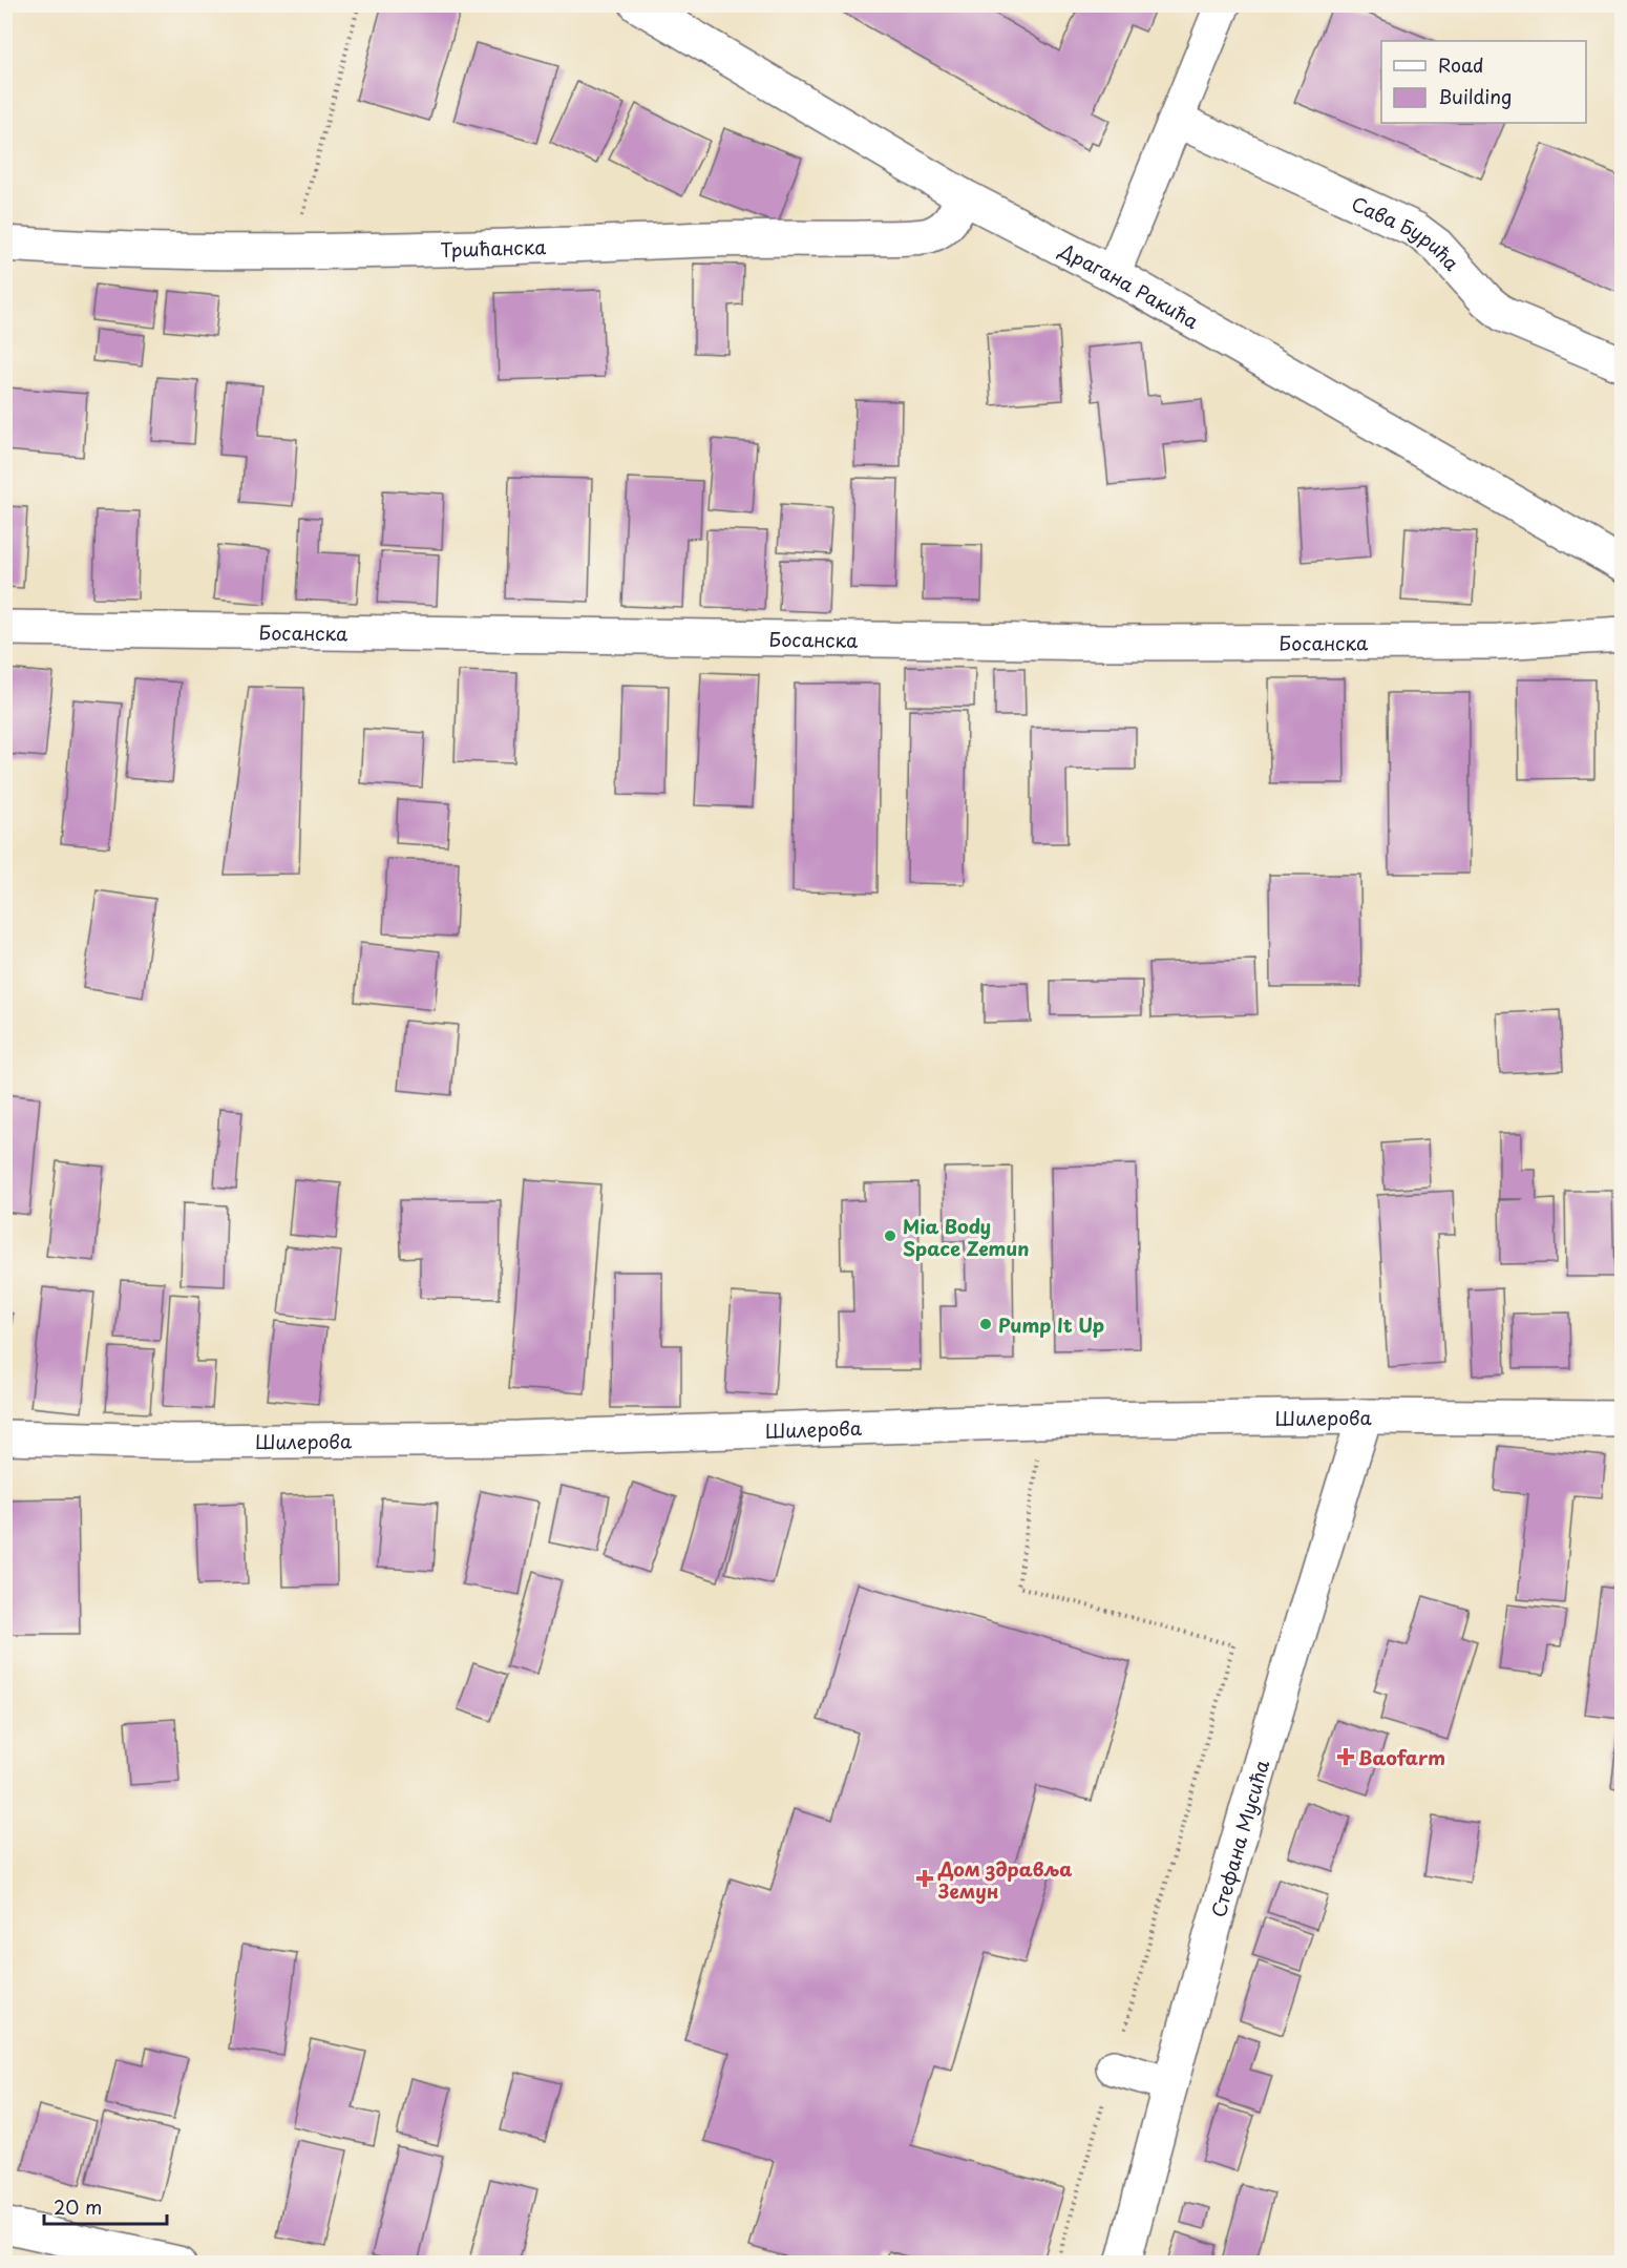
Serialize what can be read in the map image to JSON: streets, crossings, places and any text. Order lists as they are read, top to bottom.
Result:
{
  "streets": {
    "street": [
      "Сава Бурића",
      "Тршћанска",
      "Драгана Ракића",
      "Босанска",
      "Шилерова",
      "Стефана Мусића"
    ]
  },
  "crossings": [
    ["Тршћанска", "Драгана Ракића"],
    ["Шилерова", "Стефана Мусића"]
  ],
  "places": {
    "other": ["Mia Body Space Zemun", "Pump It Up"],
    "health": ["Baofarm", "Дом здравља Земун"]
  },
  "legend": ["Road", "Building"],
  "scale_bar": "20 m"
}
